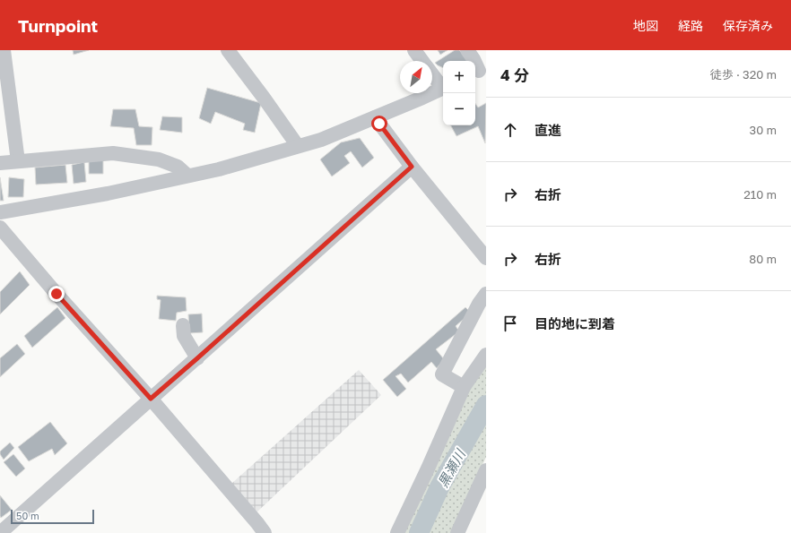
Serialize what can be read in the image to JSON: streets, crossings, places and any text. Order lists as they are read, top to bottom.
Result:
{
  "water": ["黒瀬川"],
  "scale_bar": "50 m",
  "north": "top right",
  "page": {
    "header": "Turnpoint",
    "nav": ["地図", "経路", "保存済み"],
    "heading": ["4 分", "徒歩 · 320 m"],
    "map_buttons": ["+", "−"],
    "list": [
      ["直進", "30 m"],
      ["右折", "210 m"],
      ["右折", "80 m"],
      "目的地に到着"
    ],
    "scale": "50 m"
  }
}
